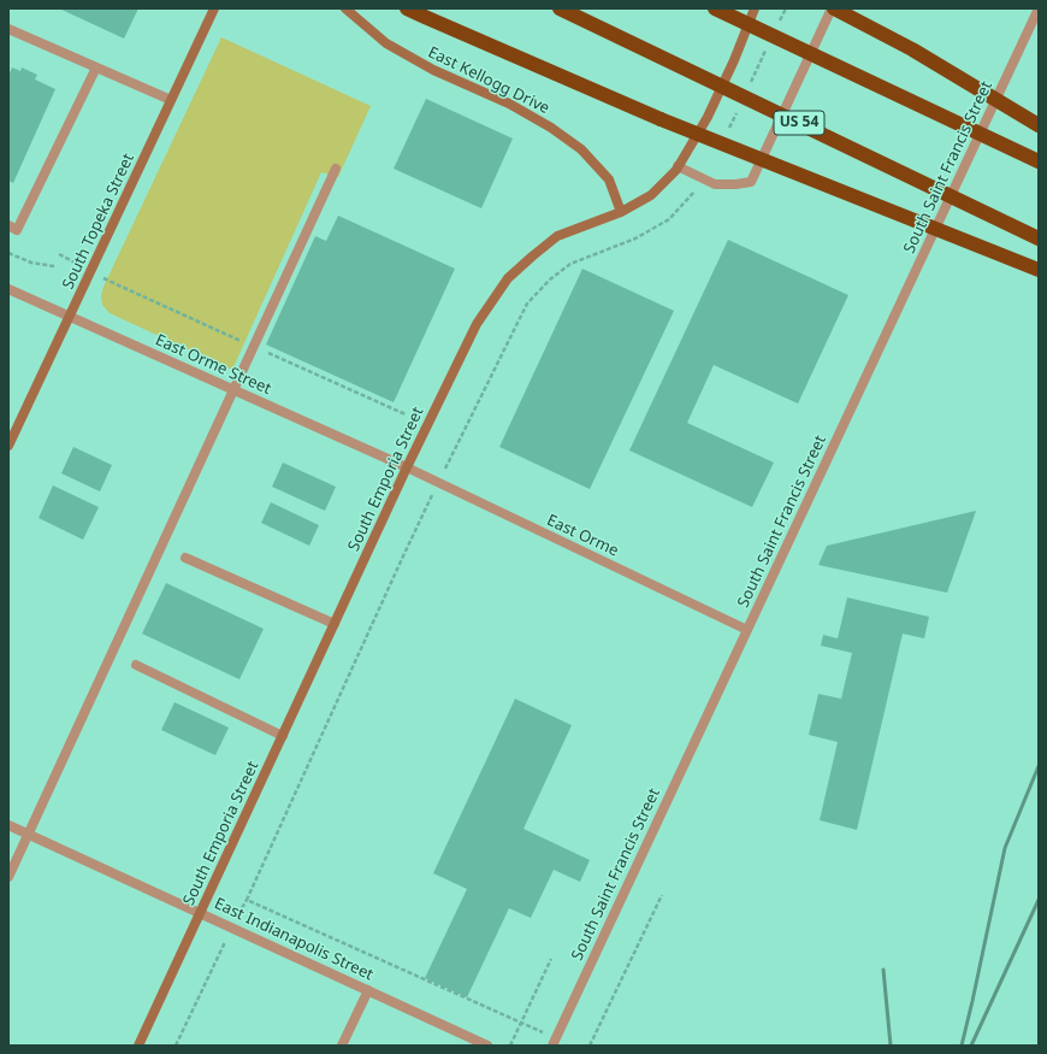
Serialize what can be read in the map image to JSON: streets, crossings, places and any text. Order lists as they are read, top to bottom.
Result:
{
  "streets": {
    "highway": ["US 54"],
    "street": [
      "East Kellogg Drive",
      "South Saint Francis Street",
      "South Topeka Street",
      "East Orme Street",
      "South Emporia Street",
      "East Orme",
      "East Indianapolis Street"
    ]
  },
  "crossings": [
    ["East Kellogg Drive", "South Emporia Street"],
    ["South Saint Francis Street", "East Orme"],
    ["South Topeka Street", "East Orme Street"],
    ["East Orme Street", "South Emporia Street"],
    ["East Orme Street", "East Orme"],
    ["South Emporia Street", "East Orme"],
    ["South Emporia Street", "East Indianapolis Street"]
  ]
}
